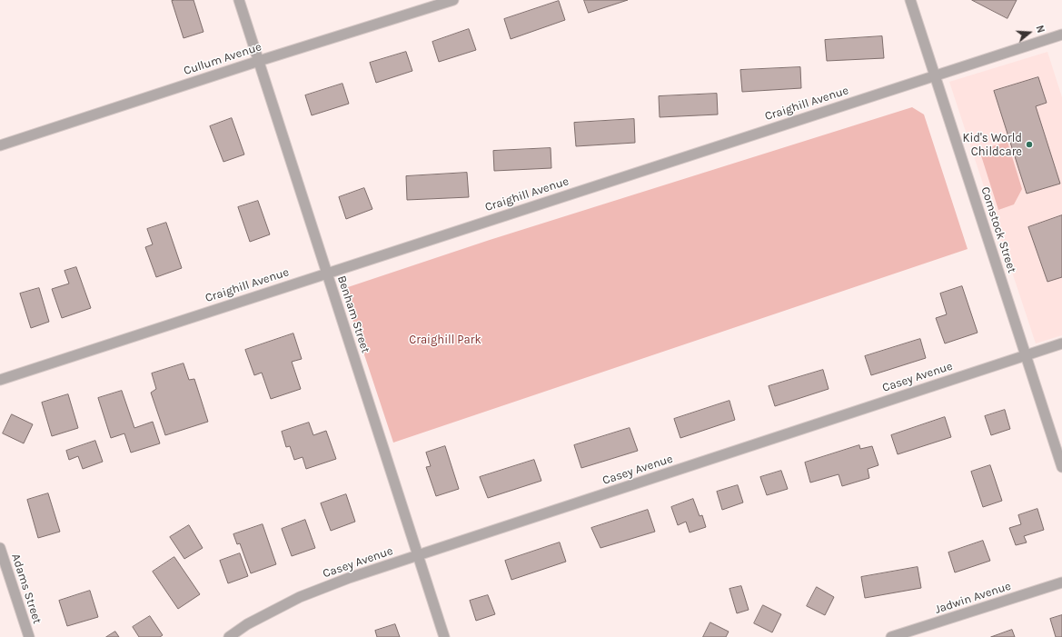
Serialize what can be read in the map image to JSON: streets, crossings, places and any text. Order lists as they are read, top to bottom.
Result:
{
  "streets": {
    "street": [
      "Cullum Avenue",
      "Craighill Avenue",
      "Comstock Street",
      "Benham Street",
      "Casey Avenue",
      "Adams Street",
      "Jadwin Avenue"
    ]
  },
  "crossings": [
    ["Cullum Avenue", "Benham Street"],
    ["Craighill Avenue", "Comstock Street"],
    ["Craighill Avenue", "Benham Street"],
    ["Comstock Street", "Casey Avenue"],
    ["Benham Street", "Casey Avenue"]
  ],
  "parks": ["Craighill Park"],
  "places": ["Kid's World Childcare"],
  "north": "right"
}
